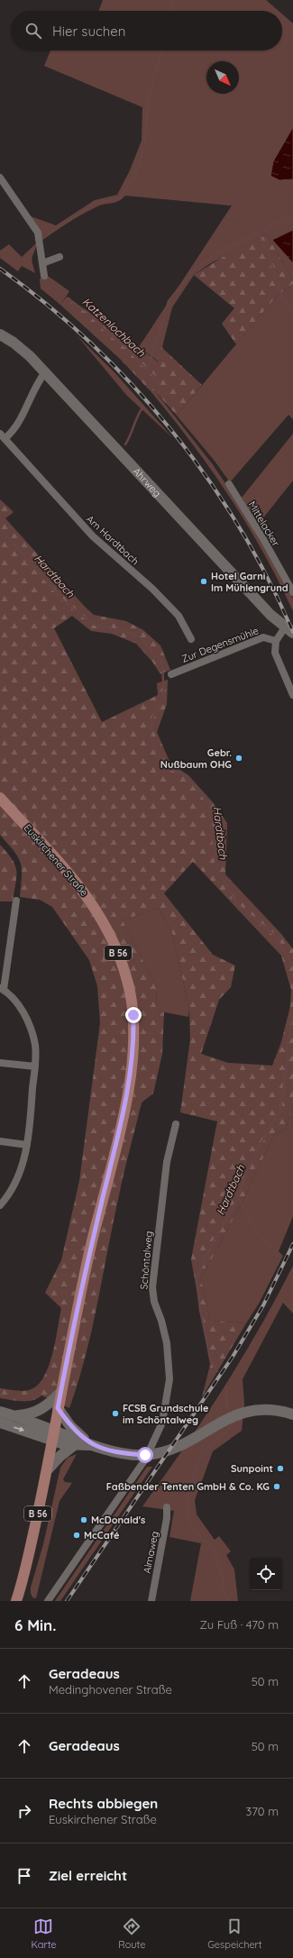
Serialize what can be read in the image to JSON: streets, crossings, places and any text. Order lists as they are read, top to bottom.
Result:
{
  "streets": {
    "main road": ["Ahrweg", "Euskirchener Straße", "B 56"],
    "street": [
      "Mittelacker",
      "Am Hardtbach",
      "Zur Degensmühle",
      "Schöntalweg",
      "Almaweg"
    ]
  },
  "crossings": [
    ["Ahrweg", "Am Hardtbach"]
  ],
  "water": ["Katzenlochbach", "Hardtbach"],
  "places": [
    "Hotel Garni Im Mühlengrund",
    "Gebr. Nußbaum OHG",
    "FCSB Grundschule im Schöntalweg",
    "Sunpoint",
    "Faßbender Tenten GmbH & Co. KG",
    "McDonald's",
    "McCafé"
  ],
  "north": "bottom right",
  "page": {
    "search": "Hier suchen",
    "heading": ["6 Min.", "Zu Fuß · 470 m"],
    "list": [
      ["Geradeaus", "Medinghovener Straße", "50 m"],
      ["Geradeaus", "50 m"],
      ["Rechts abbiegen", "Euskirchener Straße", "370 m"],
      "Ziel erreicht"
    ],
    "nav": ["Karte", "Route", "Gespeichert"]
  }
}
